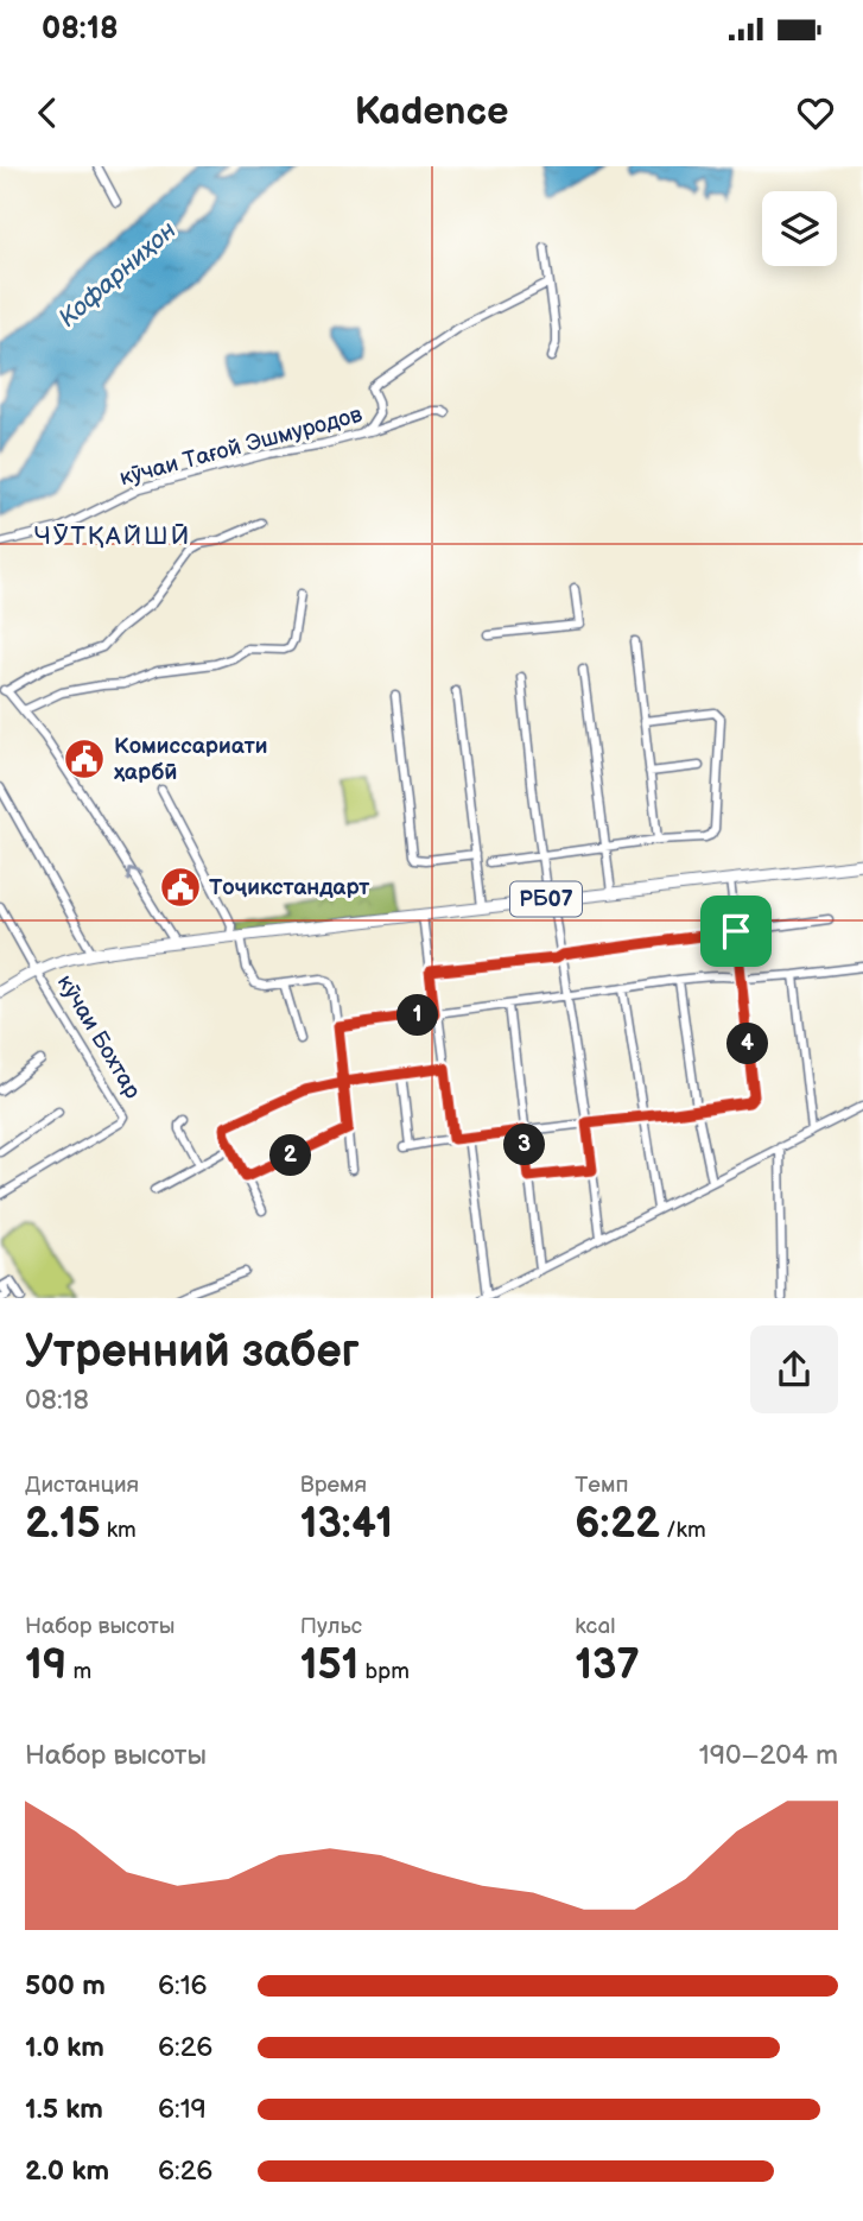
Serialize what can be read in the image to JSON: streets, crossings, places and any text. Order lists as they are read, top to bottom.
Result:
{
  "streets": {
    "highway": ["РБ07"],
    "street": ["кӯчаи Тағой Эшмуродов", "кӯчаи Бохтар"]
  },
  "crossings": [
    ["РБ07", "кӯчаи Бохтар"]
  ],
  "districts": ["ЧӮТҚАЙШӢ"],
  "water": ["Кофарниҳон"],
  "places": {
    "public building": ["Комиссариати ҳарбӣ", "Тоҷикстандарт"]
  },
  "page": {
    "status": "08:18",
    "header": "Kadence",
    "pins": [
      "1",
      "4",
      "3",
      "2"
    ],
    "heading": ["Утренний забег", "08:18"],
    "stats": [
      ["Дистанция", "2.15 km"],
      ["Время", "13:41"],
      ["Темп", "6:22 /km"],
      ["Набор высоты", "19 m"],
      ["Пульс", "151 bpm"],
      ["kcal", "137"]
    ],
    "chart": ["Набор высоты", "190–204 m"],
    "list": [
      {
        "name": "500 m",
        "note": "6:16"
      },
      {
        "name": "1.0 km",
        "note": "6:26"
      },
      {
        "name": "1.5 km",
        "note": "6:19"
      },
      {
        "name": "2.0 km",
        "note": "6:26"
      }
    ]
  }
}
